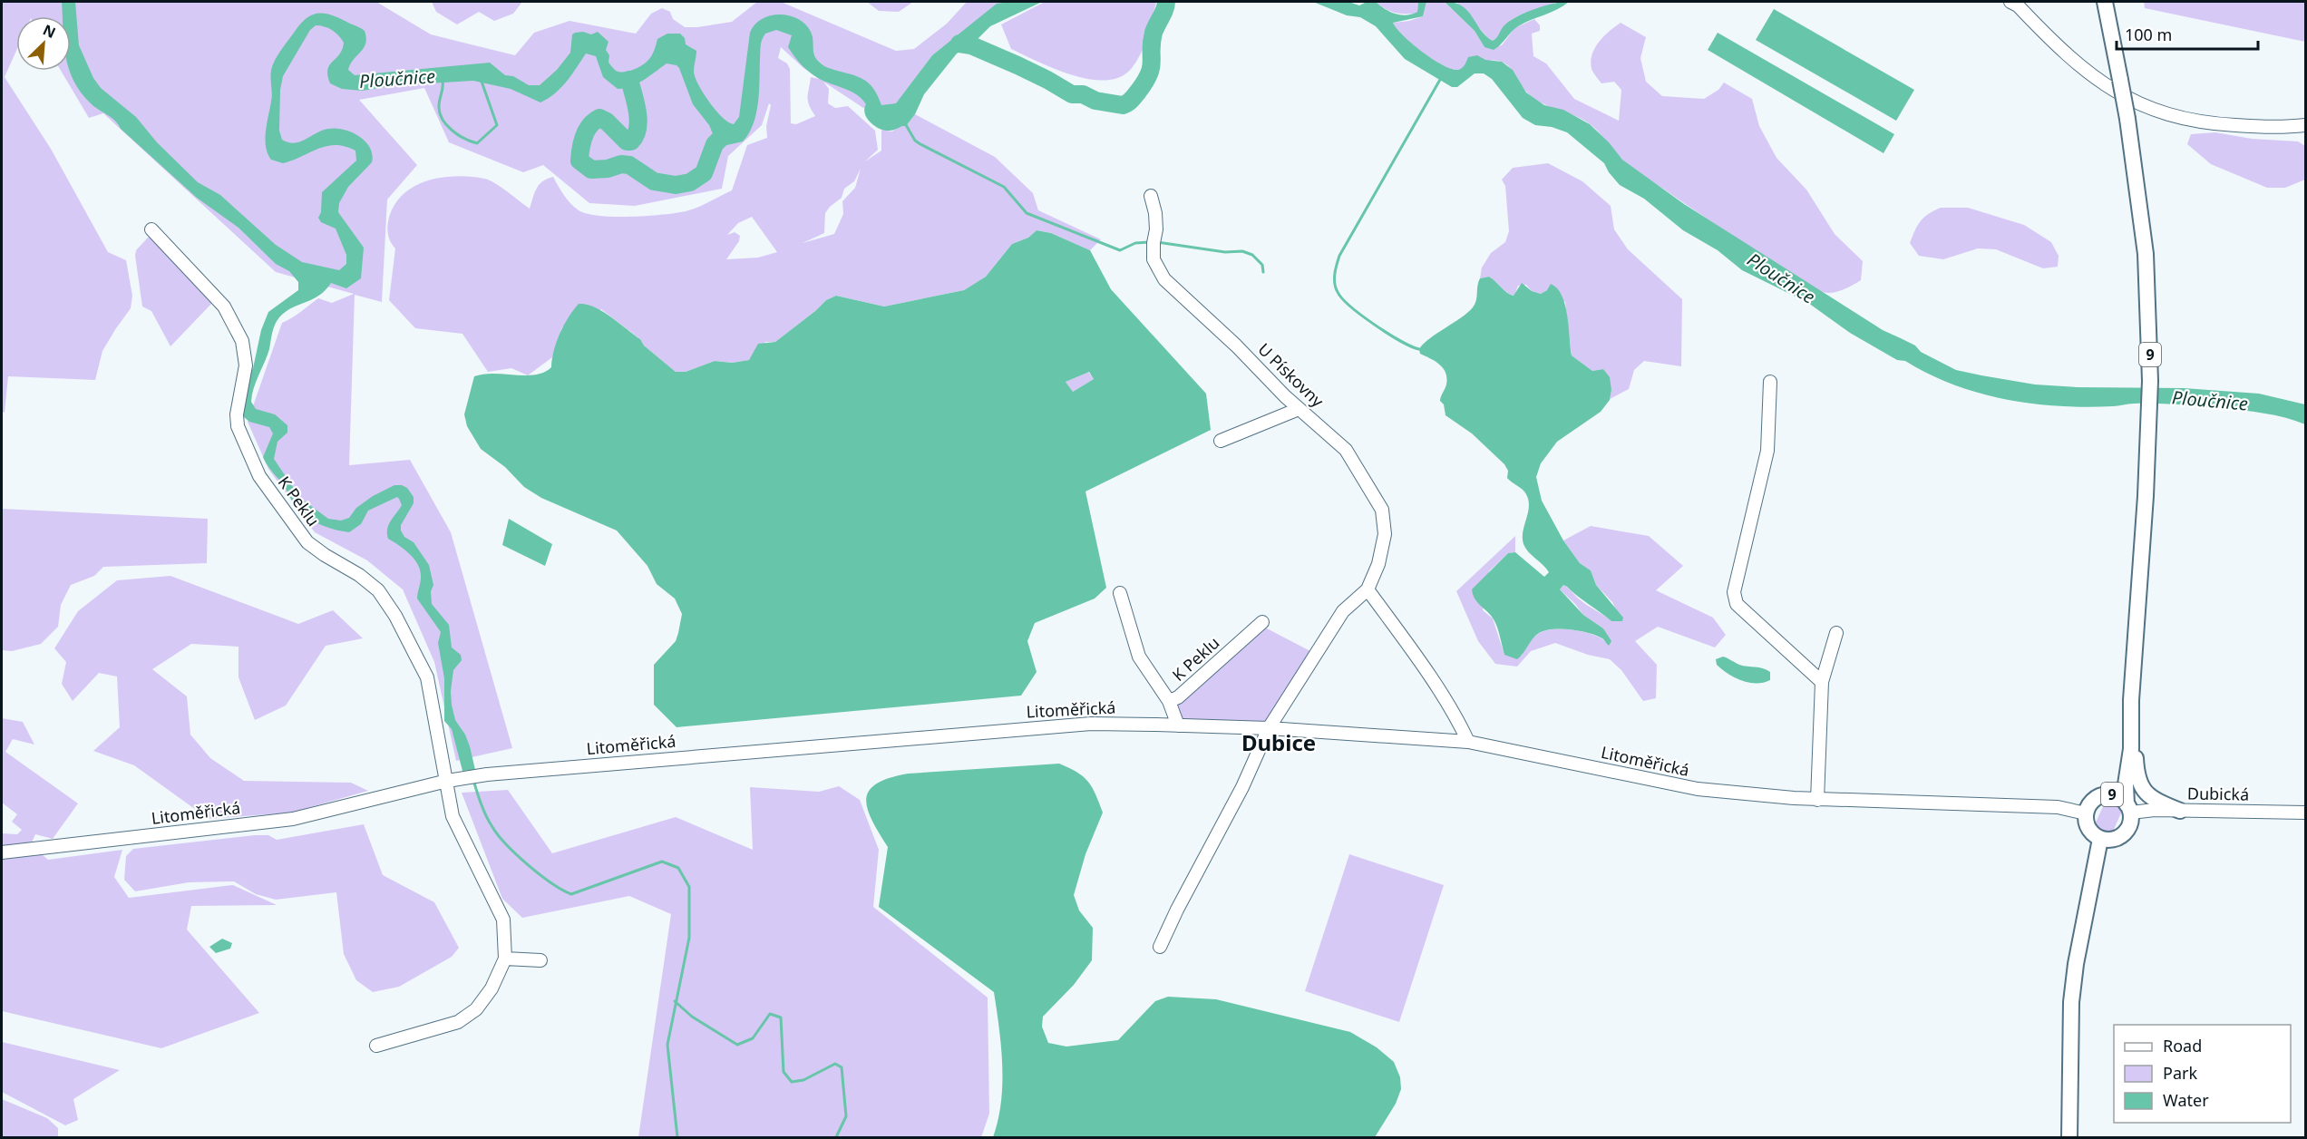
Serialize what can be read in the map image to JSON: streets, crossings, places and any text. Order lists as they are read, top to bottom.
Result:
{
  "streets": {
    "main road": ["9"],
    "street": [
      "U Pískovny",
      "K Peklu",
      "Litoměřická",
      "Dubická"
    ]
  },
  "crossings": [
    ["9", "Litoměřická"],
    ["9", "Dubická"],
    ["K Peklu", "Litoměřická"],
    ["Litoměřická", "Dubická"]
  ],
  "districts": ["Dubice"],
  "water": ["Ploučnice"],
  "legend": ["Road", "Park", "Water"],
  "scale_bar": "100 m",
  "north": "top right"
}
